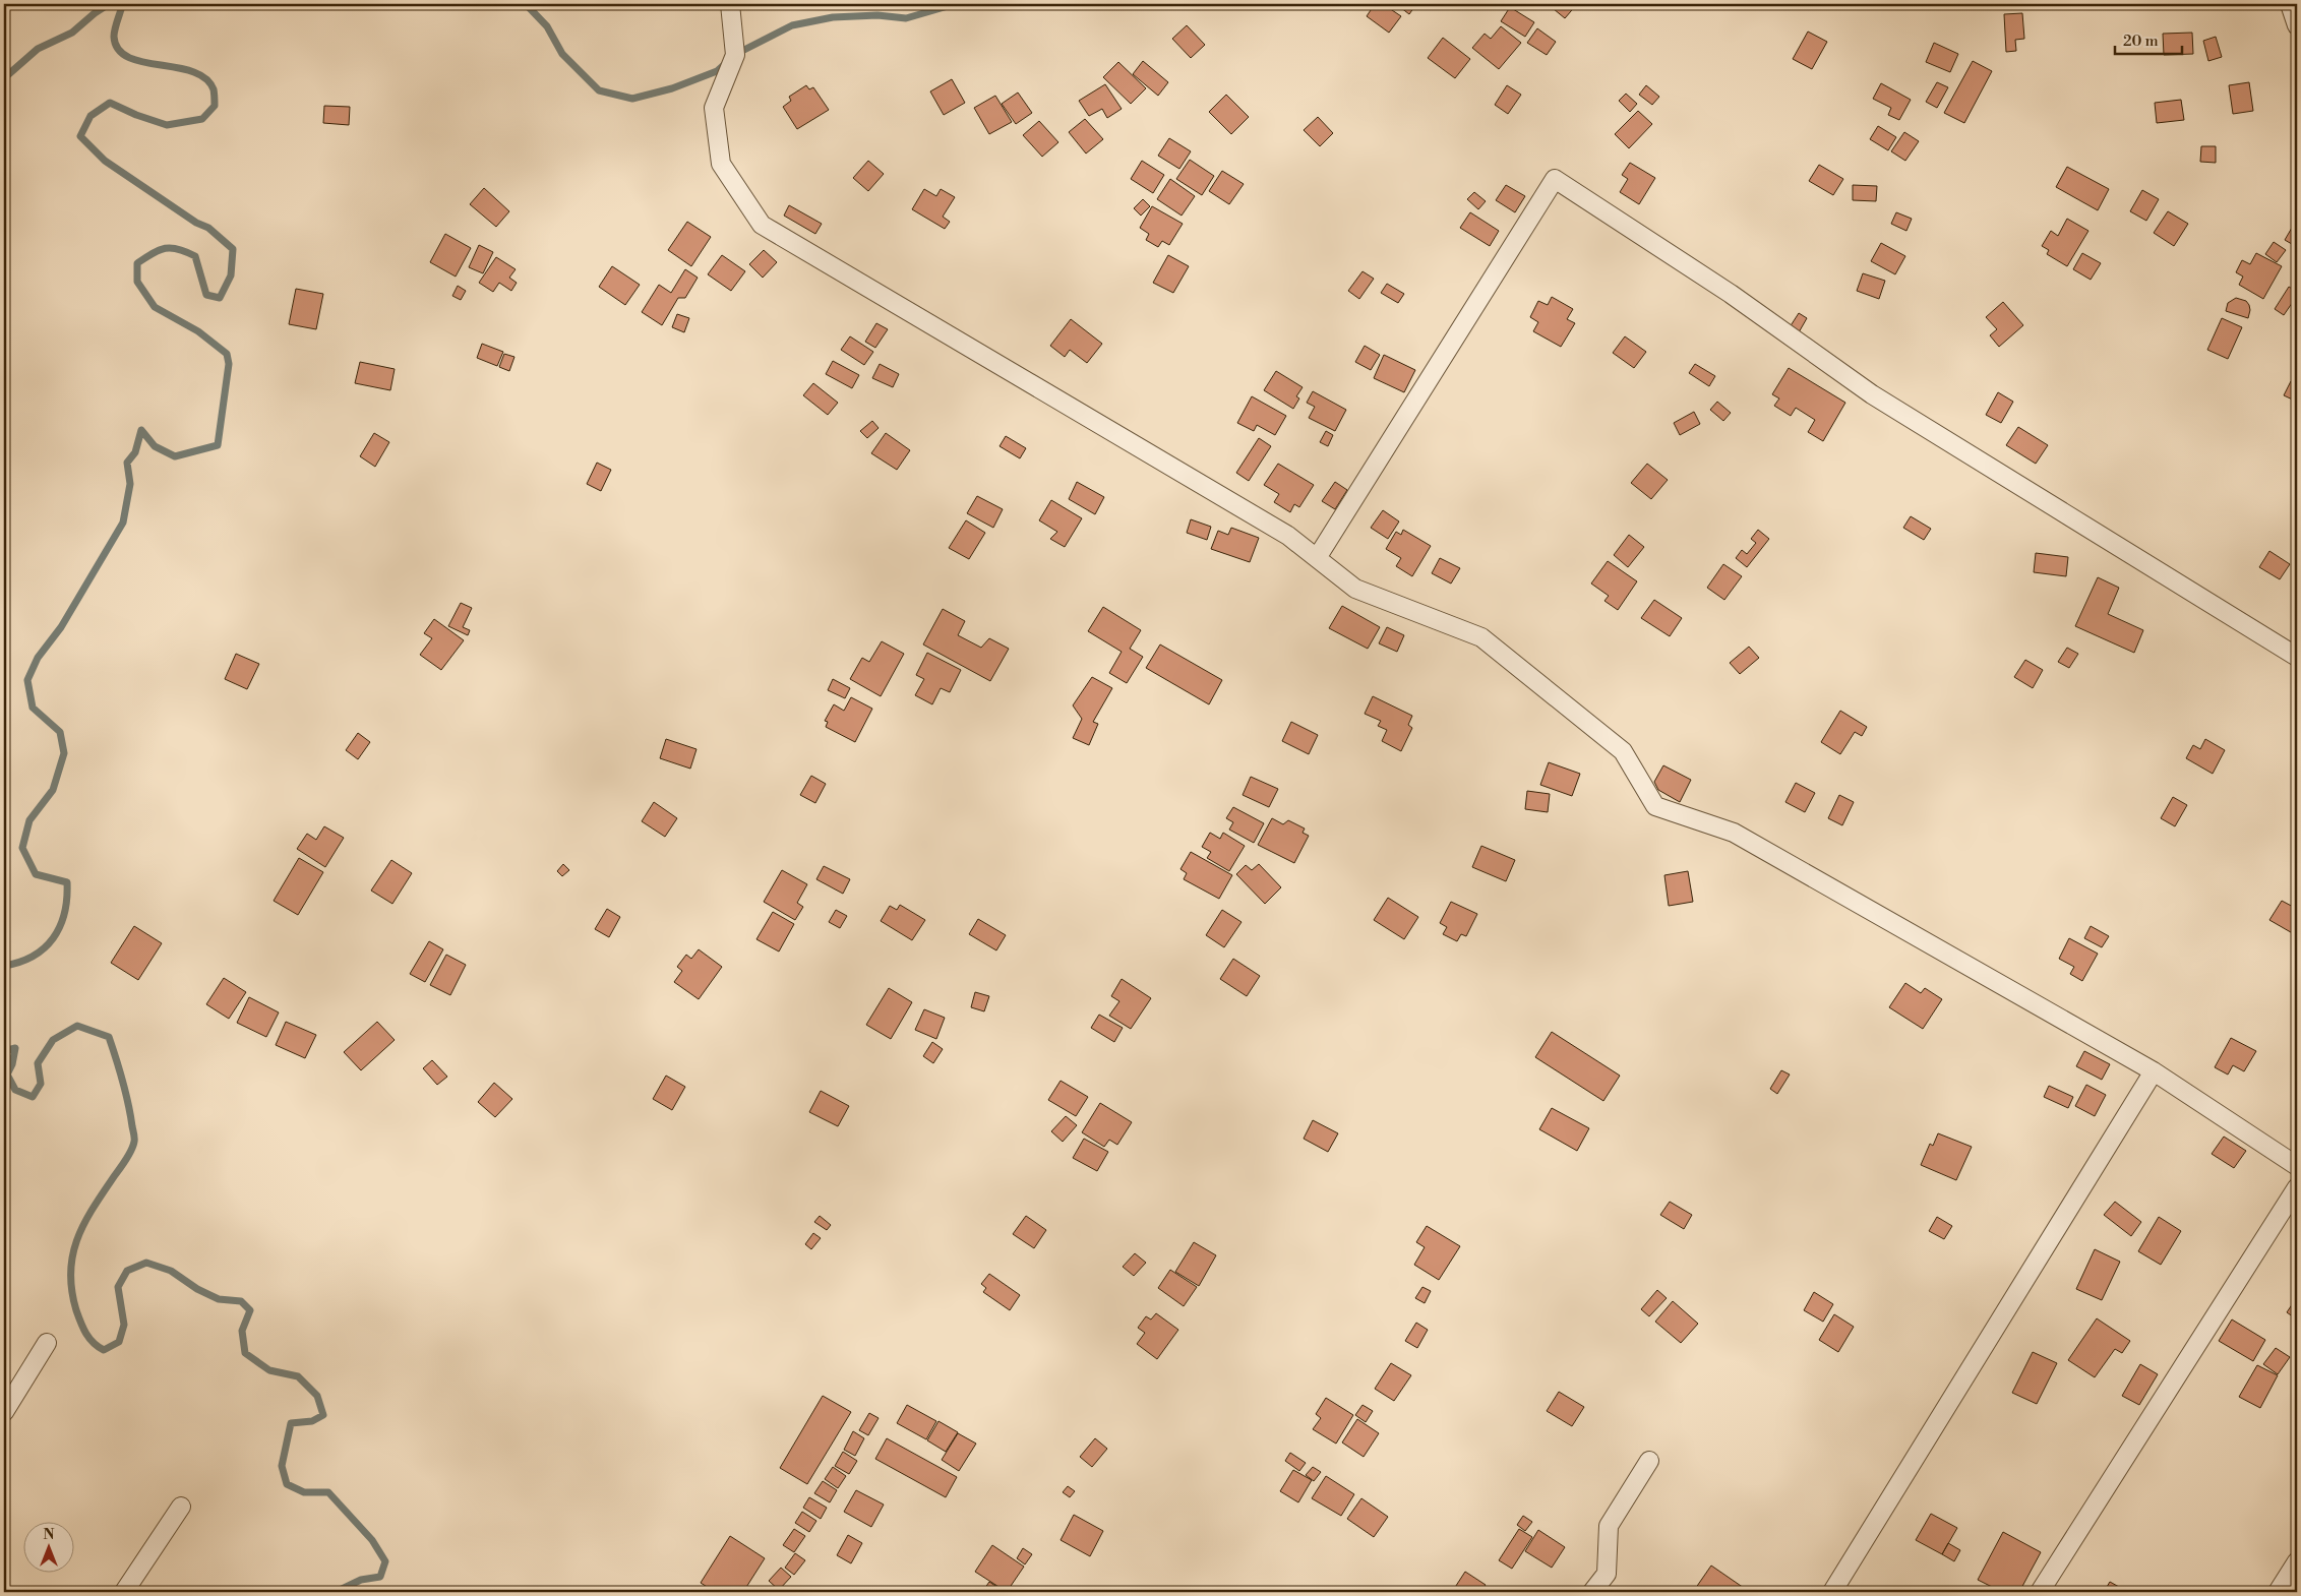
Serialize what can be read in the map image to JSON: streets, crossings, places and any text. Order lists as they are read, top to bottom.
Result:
{
  "scale_bar": "20 m",
  "north": "top"
}
